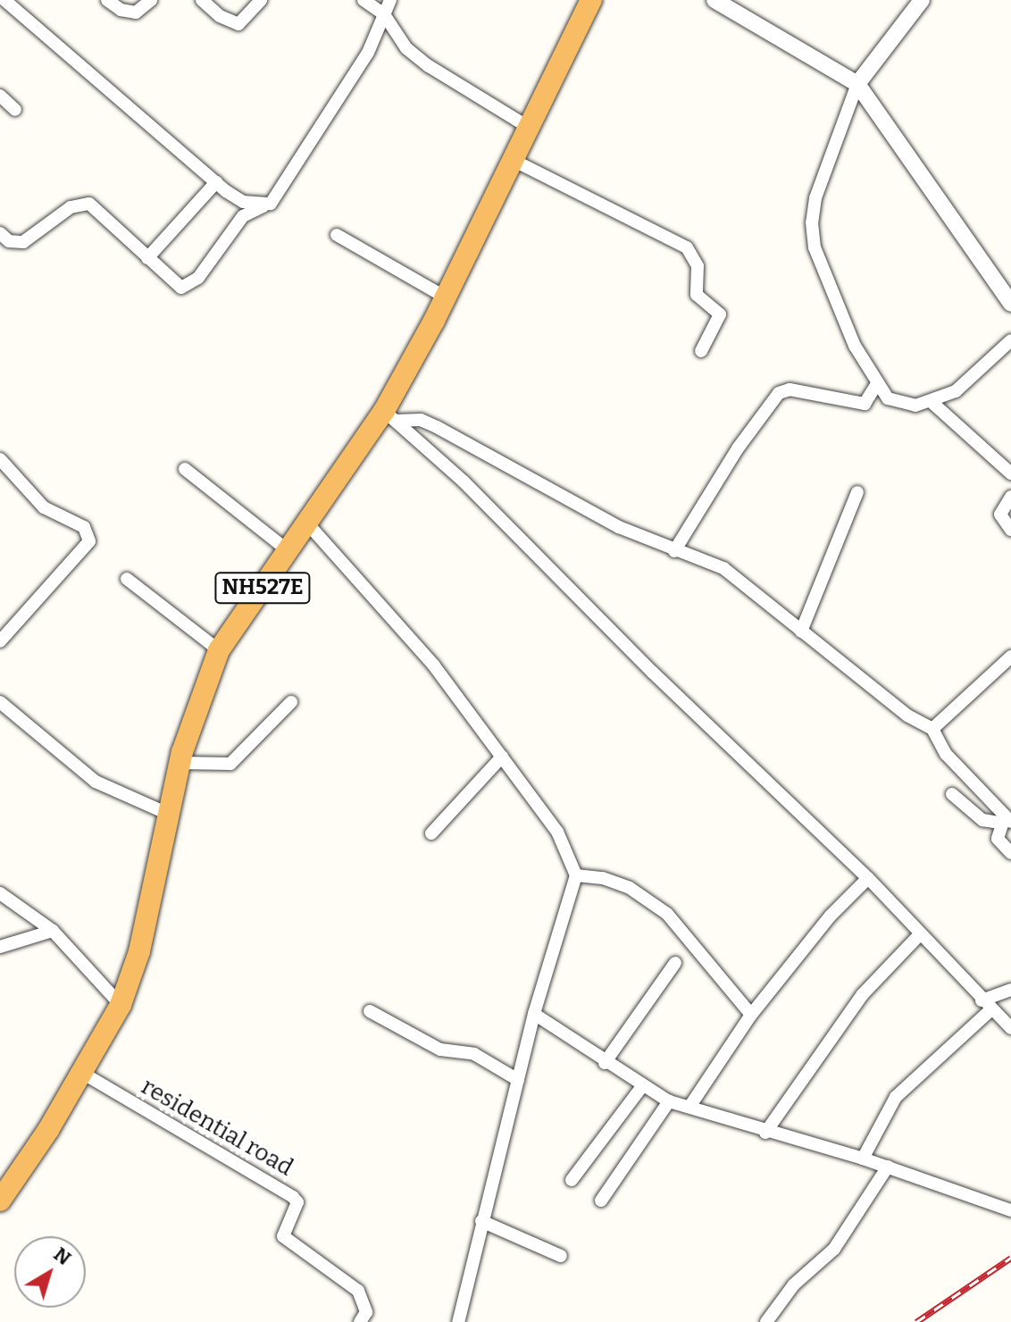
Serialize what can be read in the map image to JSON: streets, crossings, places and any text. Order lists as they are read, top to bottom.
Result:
{
  "streets": {
    "highway": ["NH527E"],
    "street": ["residential road"]
  },
  "crossings": [
    ["NH527E", "residential road"]
  ],
  "north": "top right"
}
